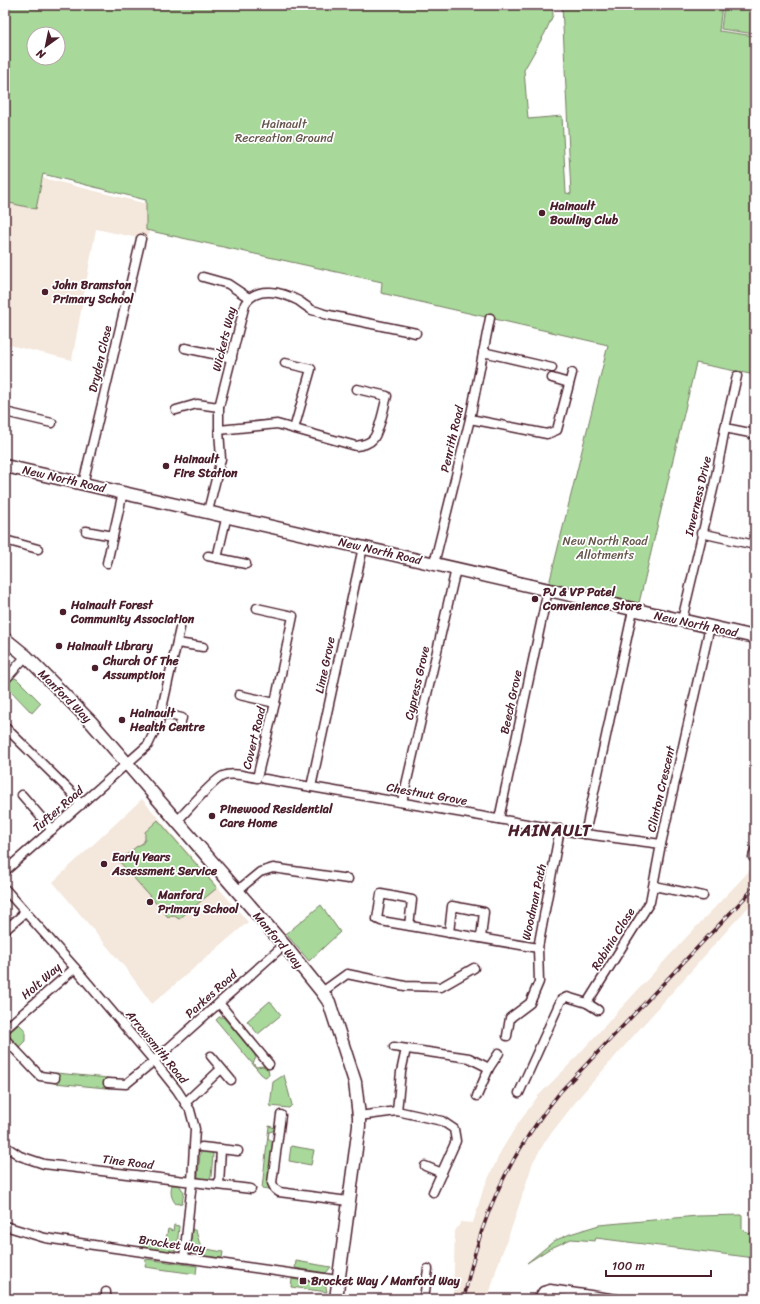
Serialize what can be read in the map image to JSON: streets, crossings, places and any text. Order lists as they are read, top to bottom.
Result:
{
  "streets": {
    "street": [
      "Wickets Way",
      "Dryden Close",
      "Penrith Road",
      "New North Road",
      "Inverness Drive",
      "Lime Grove",
      "Cypress Grove",
      "Manford Way",
      "Beech Grove",
      "Covert Road",
      "Clinton Crescent",
      "Chestnut Grove",
      "Tufter Road",
      "Woodman Path",
      "Robinia Close",
      "Holt Way",
      "Parkes Road",
      "Arrowsmith Road",
      "Tine Road",
      "Brocket Way"
    ]
  },
  "crossings": [
    ["Wickets Way", "New North Road"],
    ["Dryden Close", "New North Road"],
    ["Penrith Road", "New North Road"],
    ["New North Road", "Inverness Drive"],
    ["New North Road", "Lime Grove"],
    ["New North Road", "Cypress Grove"],
    ["New North Road", "Beech Grove"],
    ["New North Road", "Clinton Crescent"],
    ["Lime Grove", "Chestnut Grove"],
    ["Cypress Grove", "Chestnut Grove"],
    ["Manford Way", "Covert Road"],
    ["Manford Way", "Tufter Road"],
    ["Manford Way", "Parkes Road"],
    ["Manford Way", "Brocket Way"],
    ["Beech Grove", "Chestnut Grove"],
    ["Clinton Crescent", "Chestnut Grove"],
    ["Clinton Crescent", "Robinia Close"],
    ["Chestnut Grove", "Woodman Path"],
    ["Holt Way", "Arrowsmith Road"],
    ["Parkes Road", "Arrowsmith Road"],
    ["Arrowsmith Road", "Tine Road"],
    ["Arrowsmith Road", "Brocket Way"]
  ],
  "districts": ["HAINAULT"],
  "parks": ["Hainault Recreation Ground", "New North Road Allotments"],
  "places": {
    "other": [
      "Hainault Bowling Club",
      "John Bramston Primary School",
      "Hainault Fire Station",
      "PJ & VP Patel Convenience Store",
      "Hainault Forest Community Association",
      "Hainault Library",
      "Church Of The Assumption",
      "Hainault Health Centre",
      "Pinewood Residential Care Home",
      "Early Years Assessment Service",
      "Manford Primary School"
    ],
    "transit": ["Brocket Way / Manford Way"]
  },
  "scale_bar": "100 m",
  "north": "bottom left"
}
